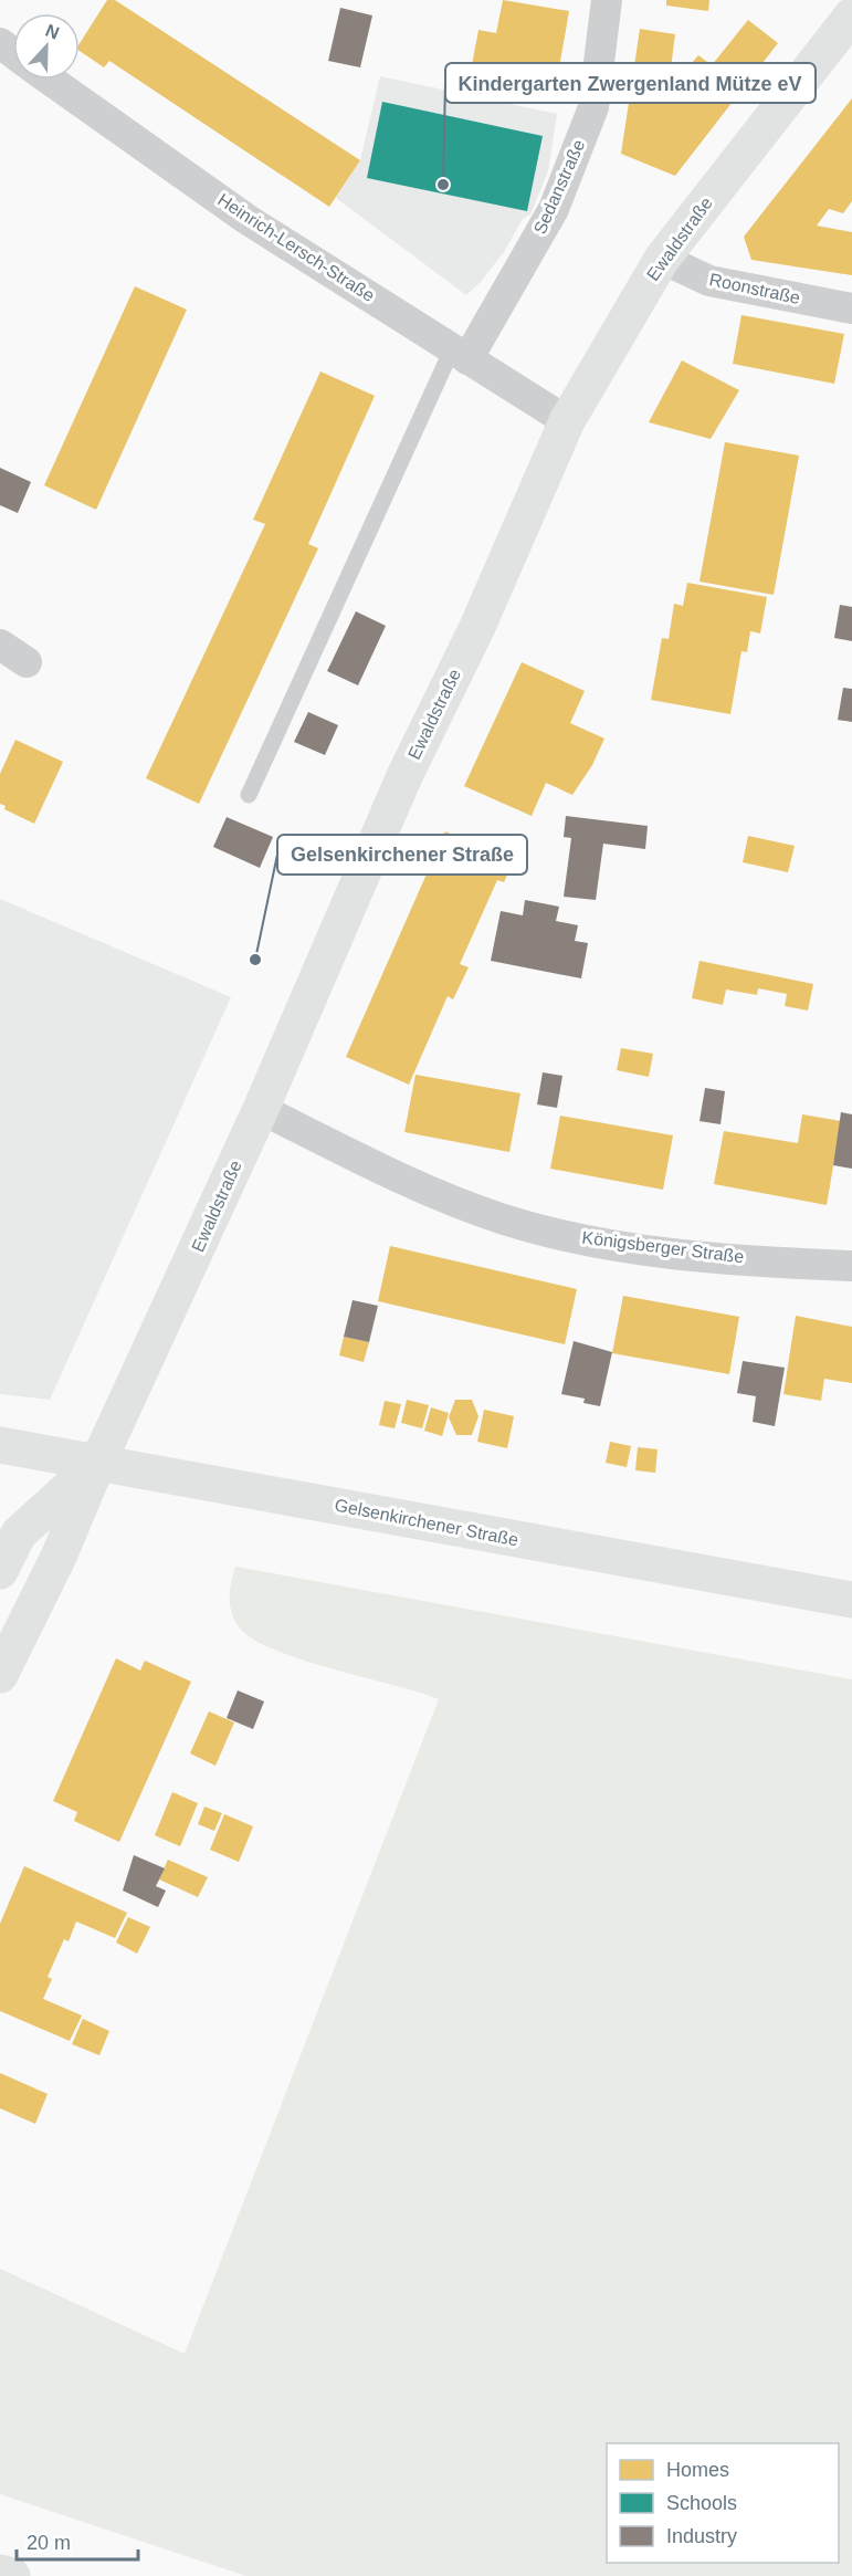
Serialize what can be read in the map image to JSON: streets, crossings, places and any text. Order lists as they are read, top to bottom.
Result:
{
  "streets": {
    "main road": ["Ewaldstraße", "Gelsenkirchener Straße"],
    "street": [
      "Sedanstraße",
      "Heinrich-Lersch-Straße",
      "Roonstraße",
      "Königsberger Straße"
    ]
  },
  "crossings": [
    ["Sedanstraße", "Heinrich-Lersch-Straße"],
    ["Ewaldstraße", "Heinrich-Lersch-Straße"],
    ["Ewaldstraße", "Roonstraße"],
    ["Ewaldstraße", "Königsberger Straße"],
    ["Ewaldstraße", "Gelsenkirchener Straße"]
  ],
  "places": ["Kindergarten Zwergenland Mütze eV", "Gelsenkirchener Straße"],
  "legend": ["Homes", "Schools", "Industry"],
  "scale_bar": "20 m",
  "north": "top"
}
